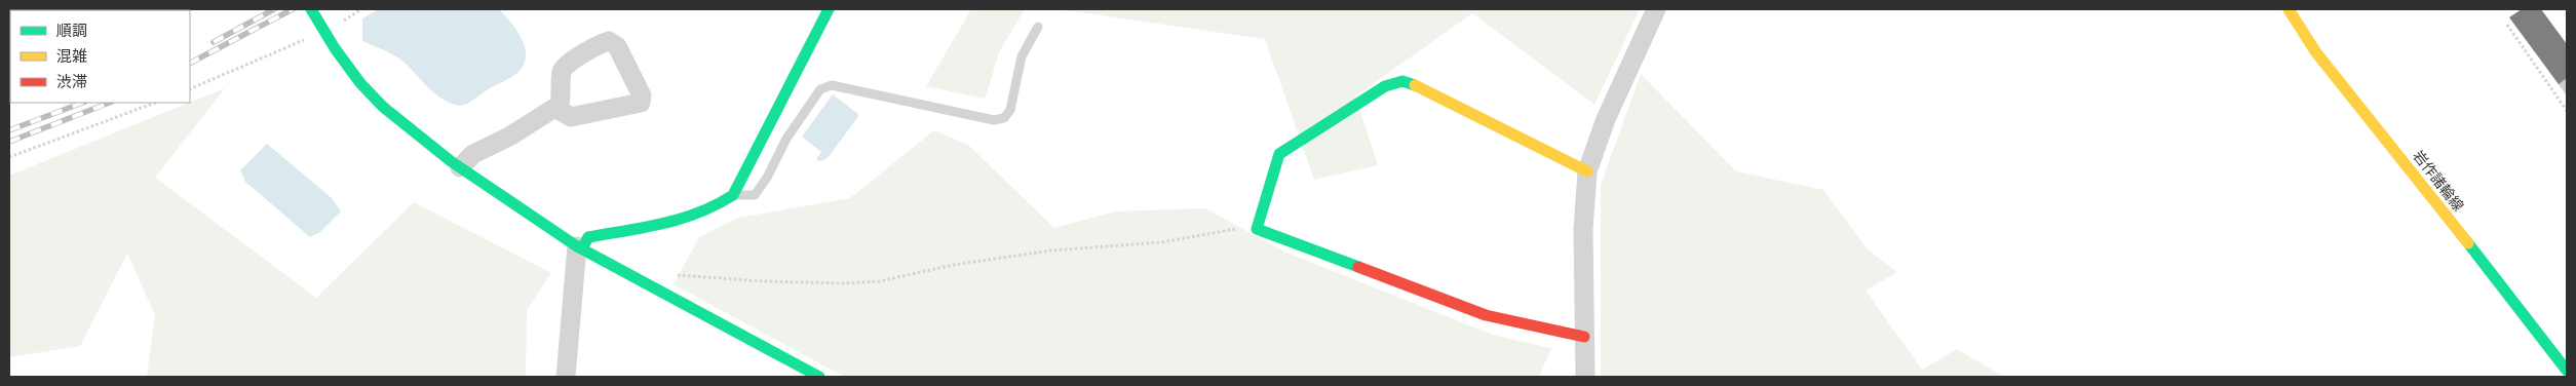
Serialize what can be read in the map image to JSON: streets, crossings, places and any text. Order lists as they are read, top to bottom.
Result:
{
  "streets": {
    "street": ["岩作諸輪線"]
  },
  "legend": ["順調", "混雑", "渋滞"]
}
